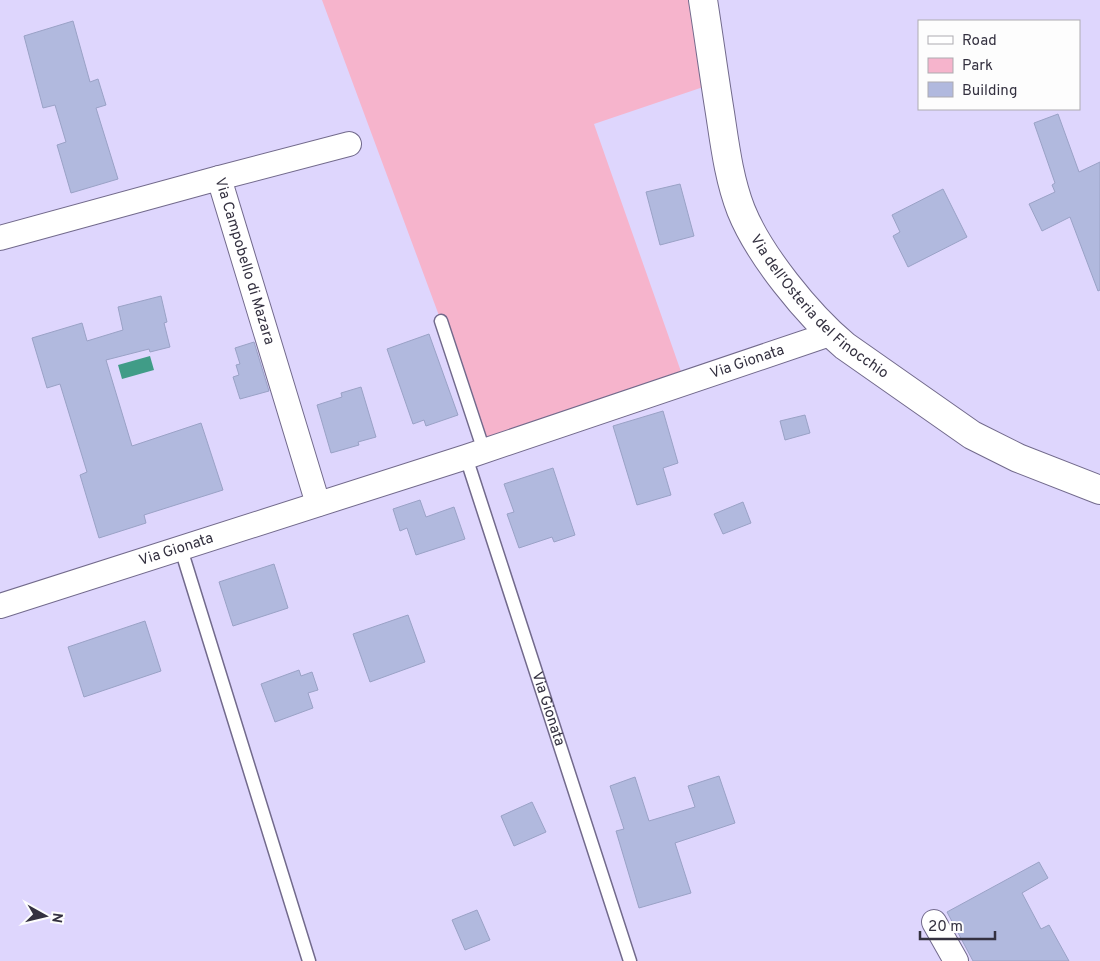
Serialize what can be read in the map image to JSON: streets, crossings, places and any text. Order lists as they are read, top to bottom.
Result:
{
  "streets": {
    "street": ["Via Campobello di Mazara", "Via dell'Osteria del Finocchio", "Via Gionata"]
  },
  "crossings": [
    ["Via Campobello di Mazara", "Via Gionata"],
    ["Via dell'Osteria del Finocchio", "Via Gionata"]
  ],
  "legend": ["Road", "Park", "Building"],
  "scale_bar": "20 m",
  "north": "right"
}
